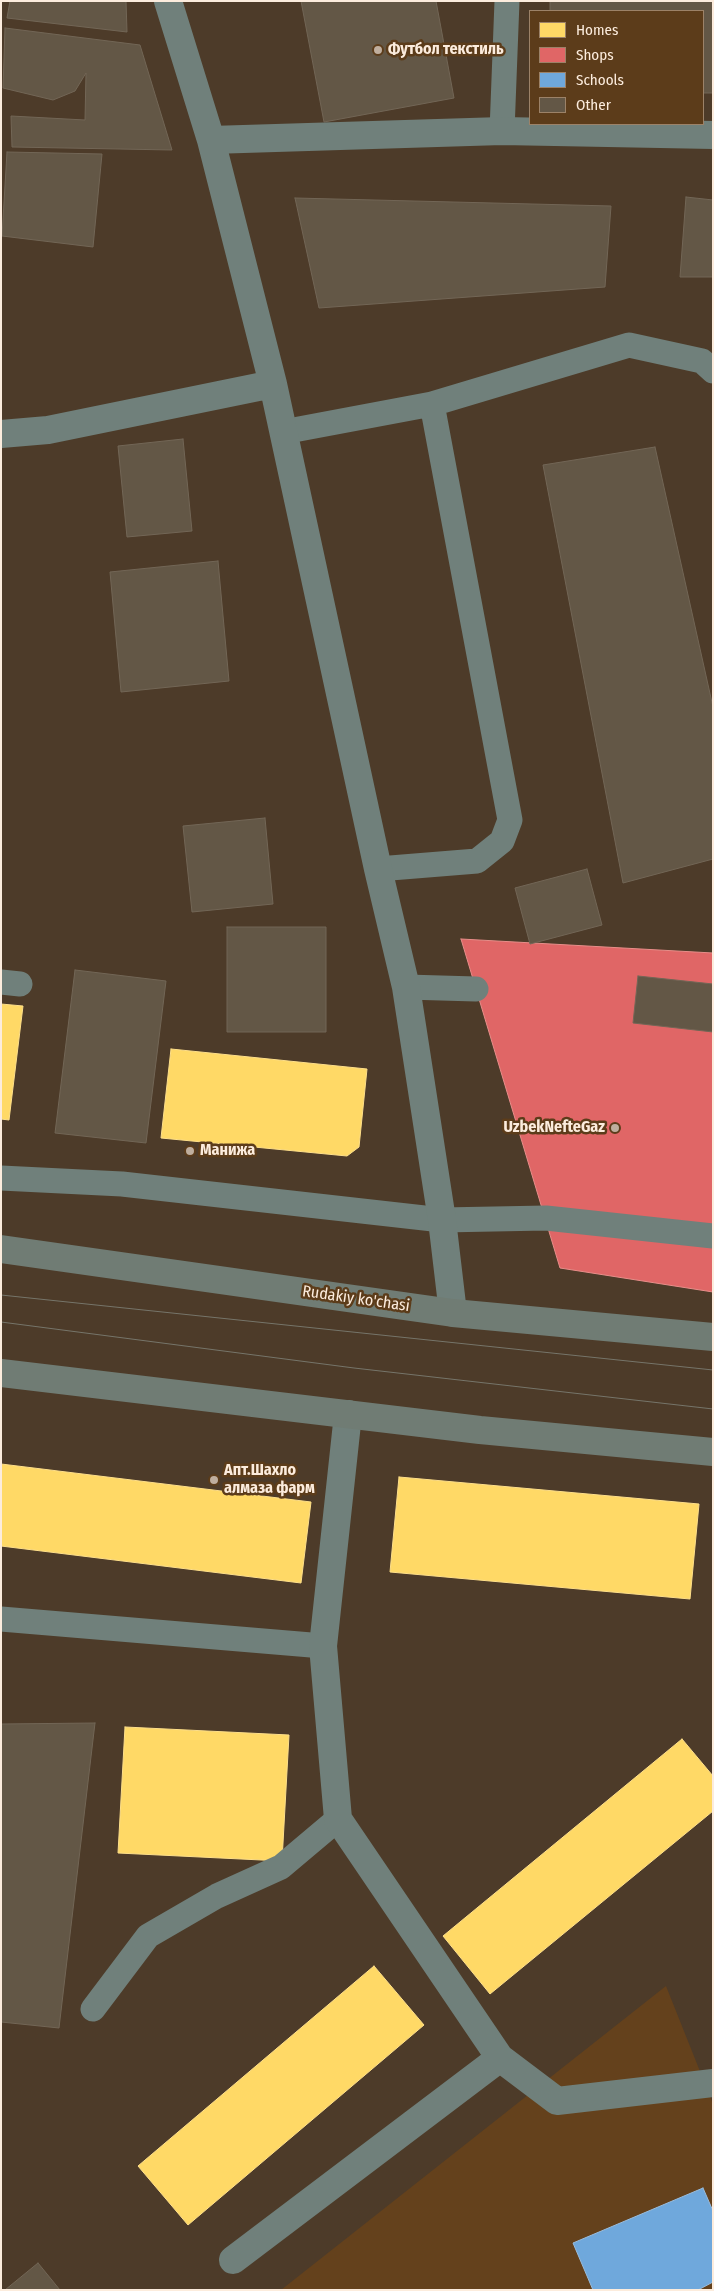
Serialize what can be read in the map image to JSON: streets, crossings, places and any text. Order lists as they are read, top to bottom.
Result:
{
  "streets": {
    "main road": ["Rudakiy ko'chasi"]
  },
  "places": [
    "Футбол текстиль",
    "UzbekNefteGaz",
    "Манижа",
    "Апт.Шахло алмаза фарм"
  ],
  "legend": [
    "Homes",
    "Shops",
    "Schools",
    "Other"
  ]
}
